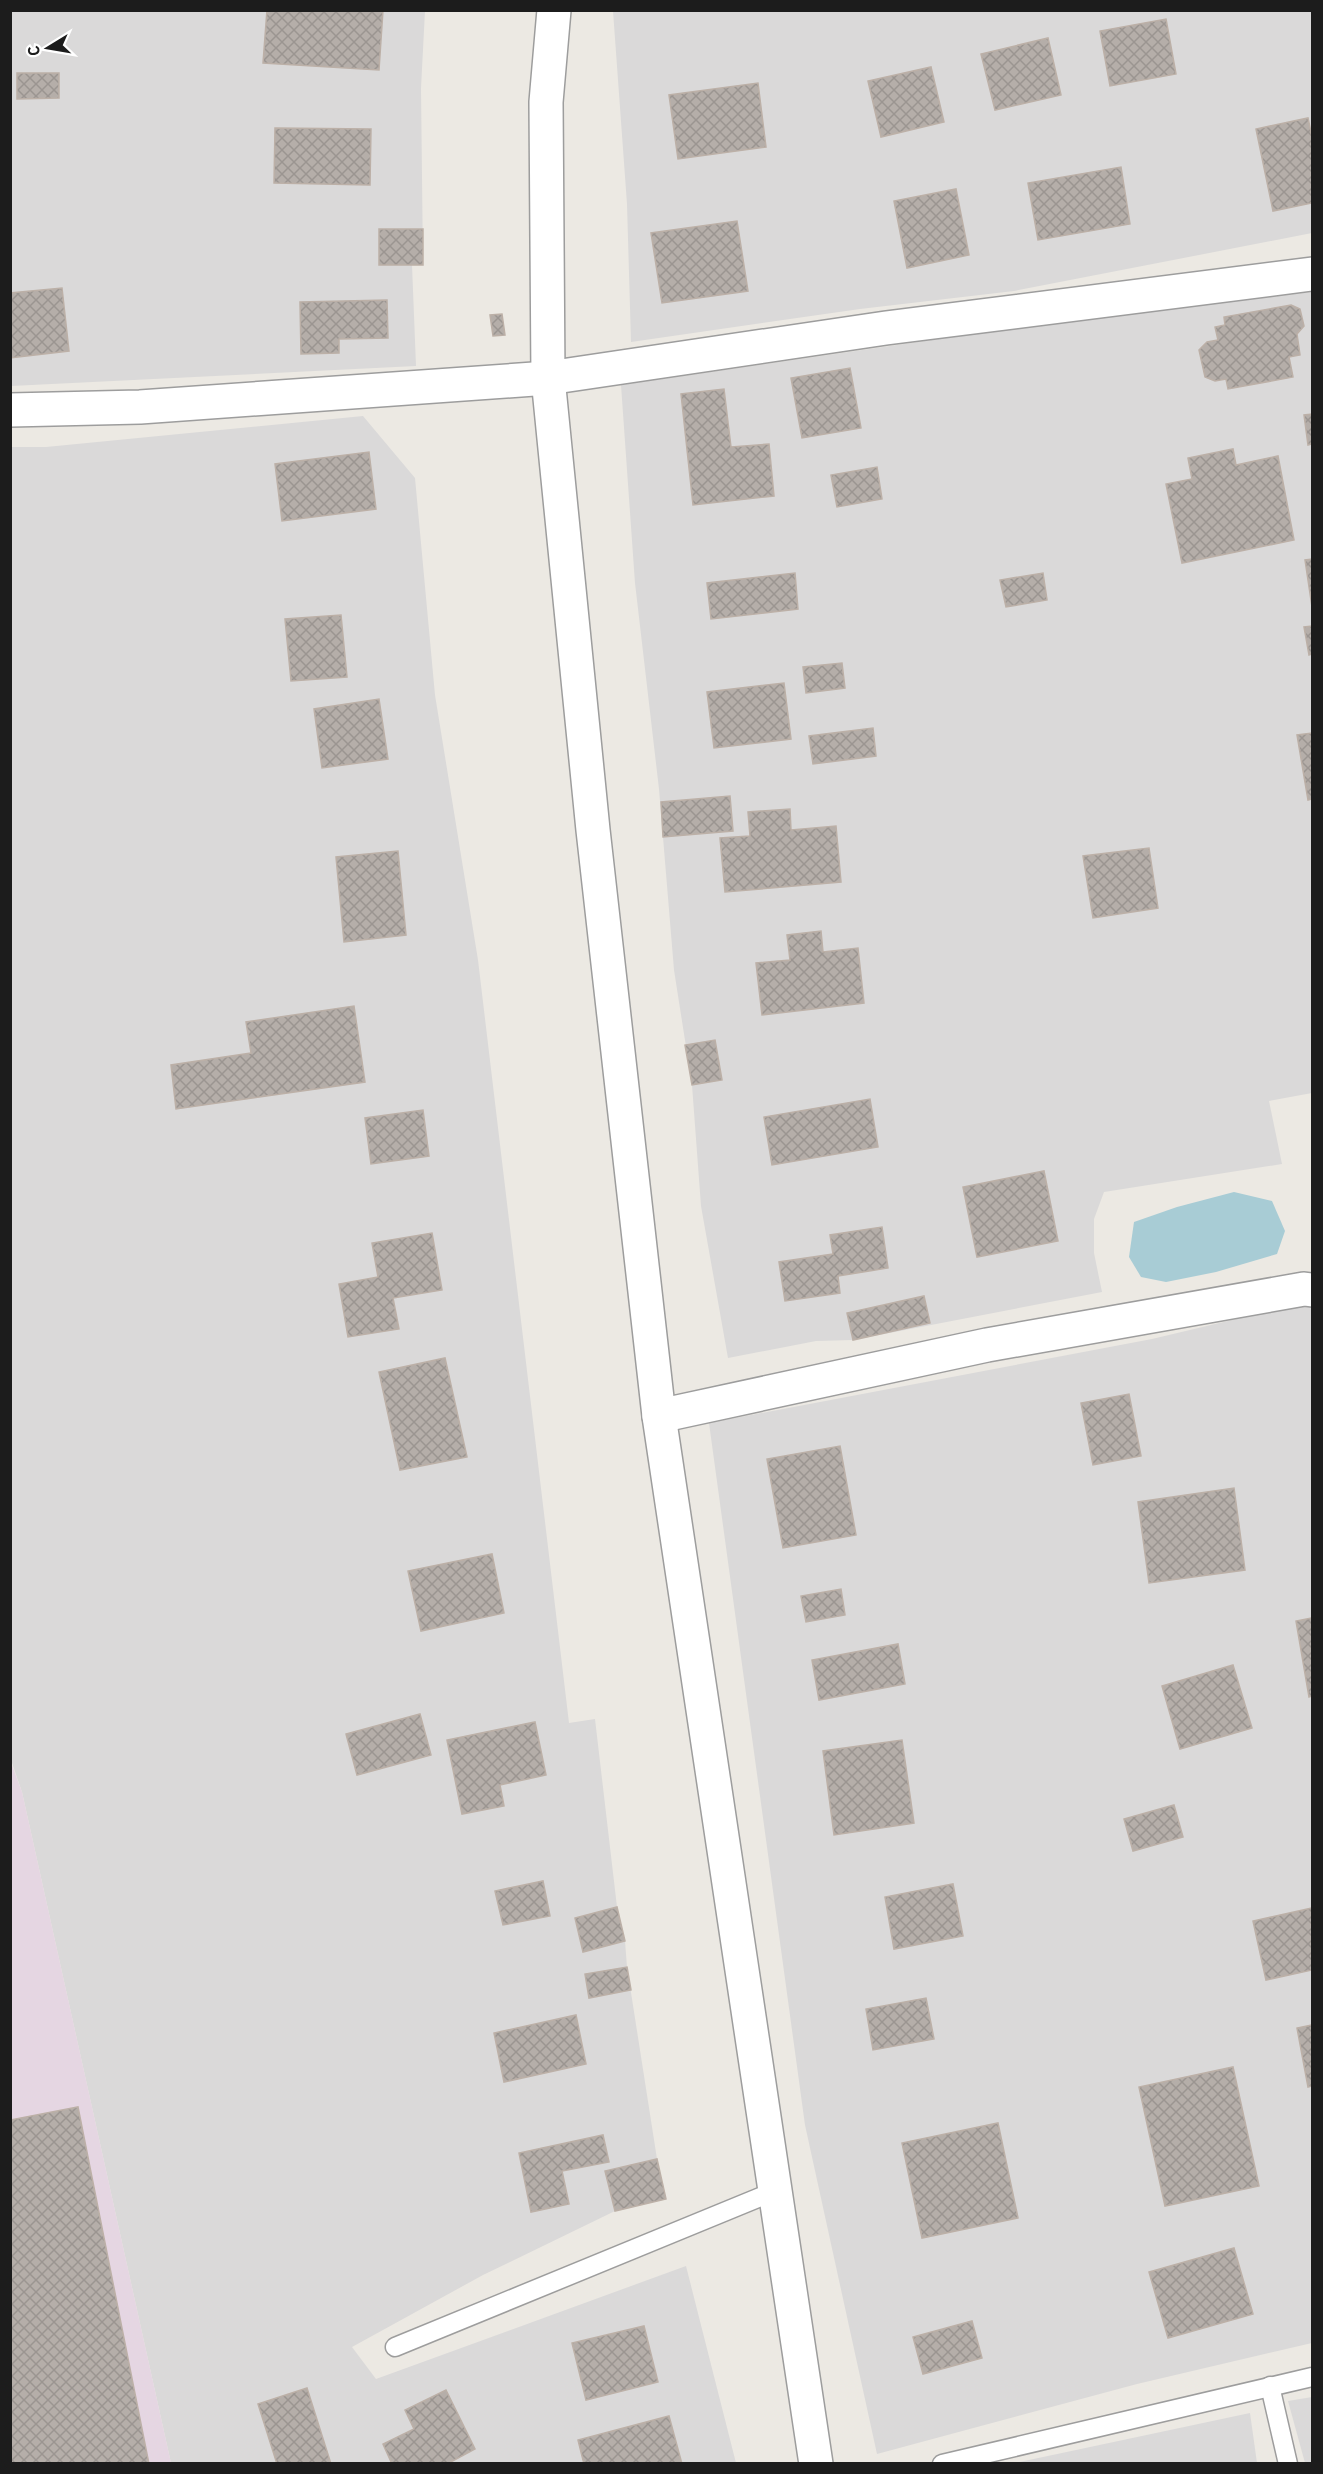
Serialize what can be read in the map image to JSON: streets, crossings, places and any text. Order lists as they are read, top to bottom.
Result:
{
  "north": "left"
}
